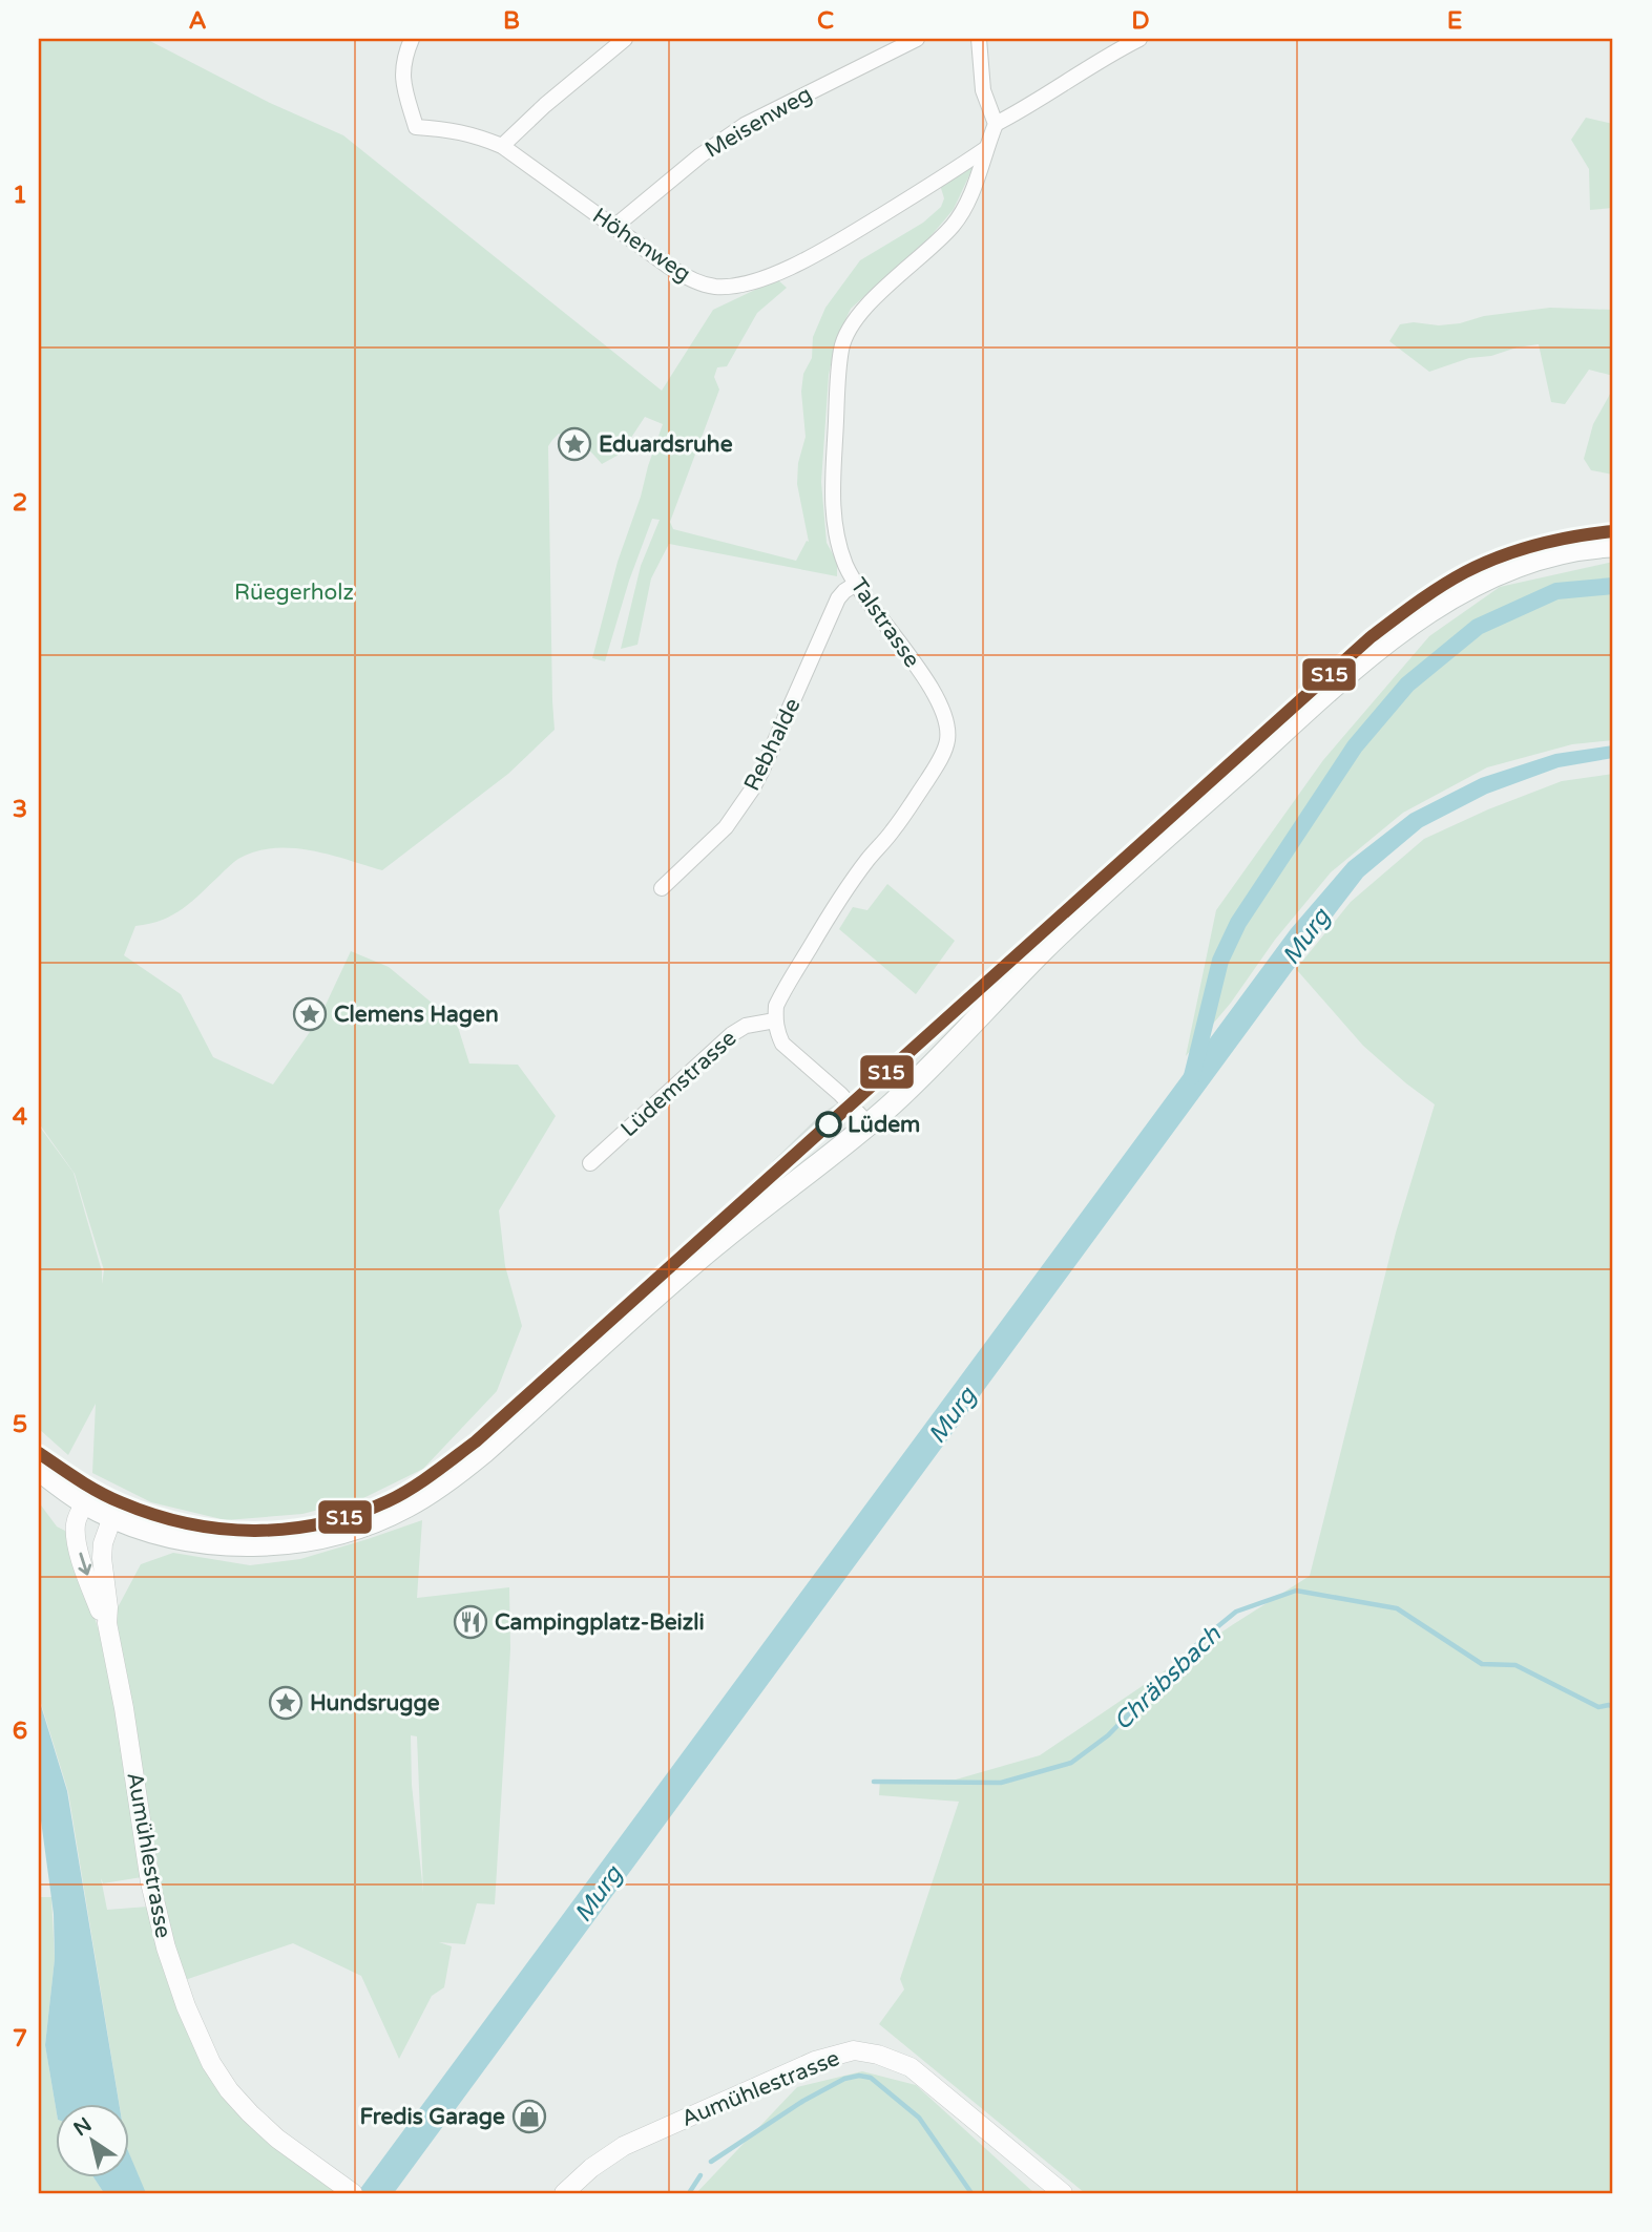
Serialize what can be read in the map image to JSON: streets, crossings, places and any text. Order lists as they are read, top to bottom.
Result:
{
  "streets": {
    "street": [
      "Meisenweg",
      "Höhenweg",
      "Talstrasse",
      "Rebhalde",
      "Lüdemstrasse",
      "Aumühlestrasse"
    ]
  },
  "crossings": [
    ["Meisenweg", "Höhenweg"],
    ["Höhenweg", "Talstrasse"],
    ["Talstrasse", "Rebhalde"],
    ["Talstrasse", "Lüdemstrasse"]
  ],
  "water": ["Murg", "Chräbsbach"],
  "parks": ["Rüegerholz"],
  "places": {
    "place": ["Eduardsruhe", "Clemens Hagen", "Hundsrugge"],
    "other": ["Lüdem"],
    "restaurant": ["Campingplatz-Beizli"],
    "shop": ["Fredis Garage"]
  },
  "lines": ["transit line S15"],
  "north": "top left",
  "grid": {
    "columns": [
      "A",
      "B",
      "C",
      "D",
      "E"
    ],
    "rows": [
      "1",
      "2",
      "3",
      "4",
      "5",
      "6",
      "7"
    ]
  }
}
